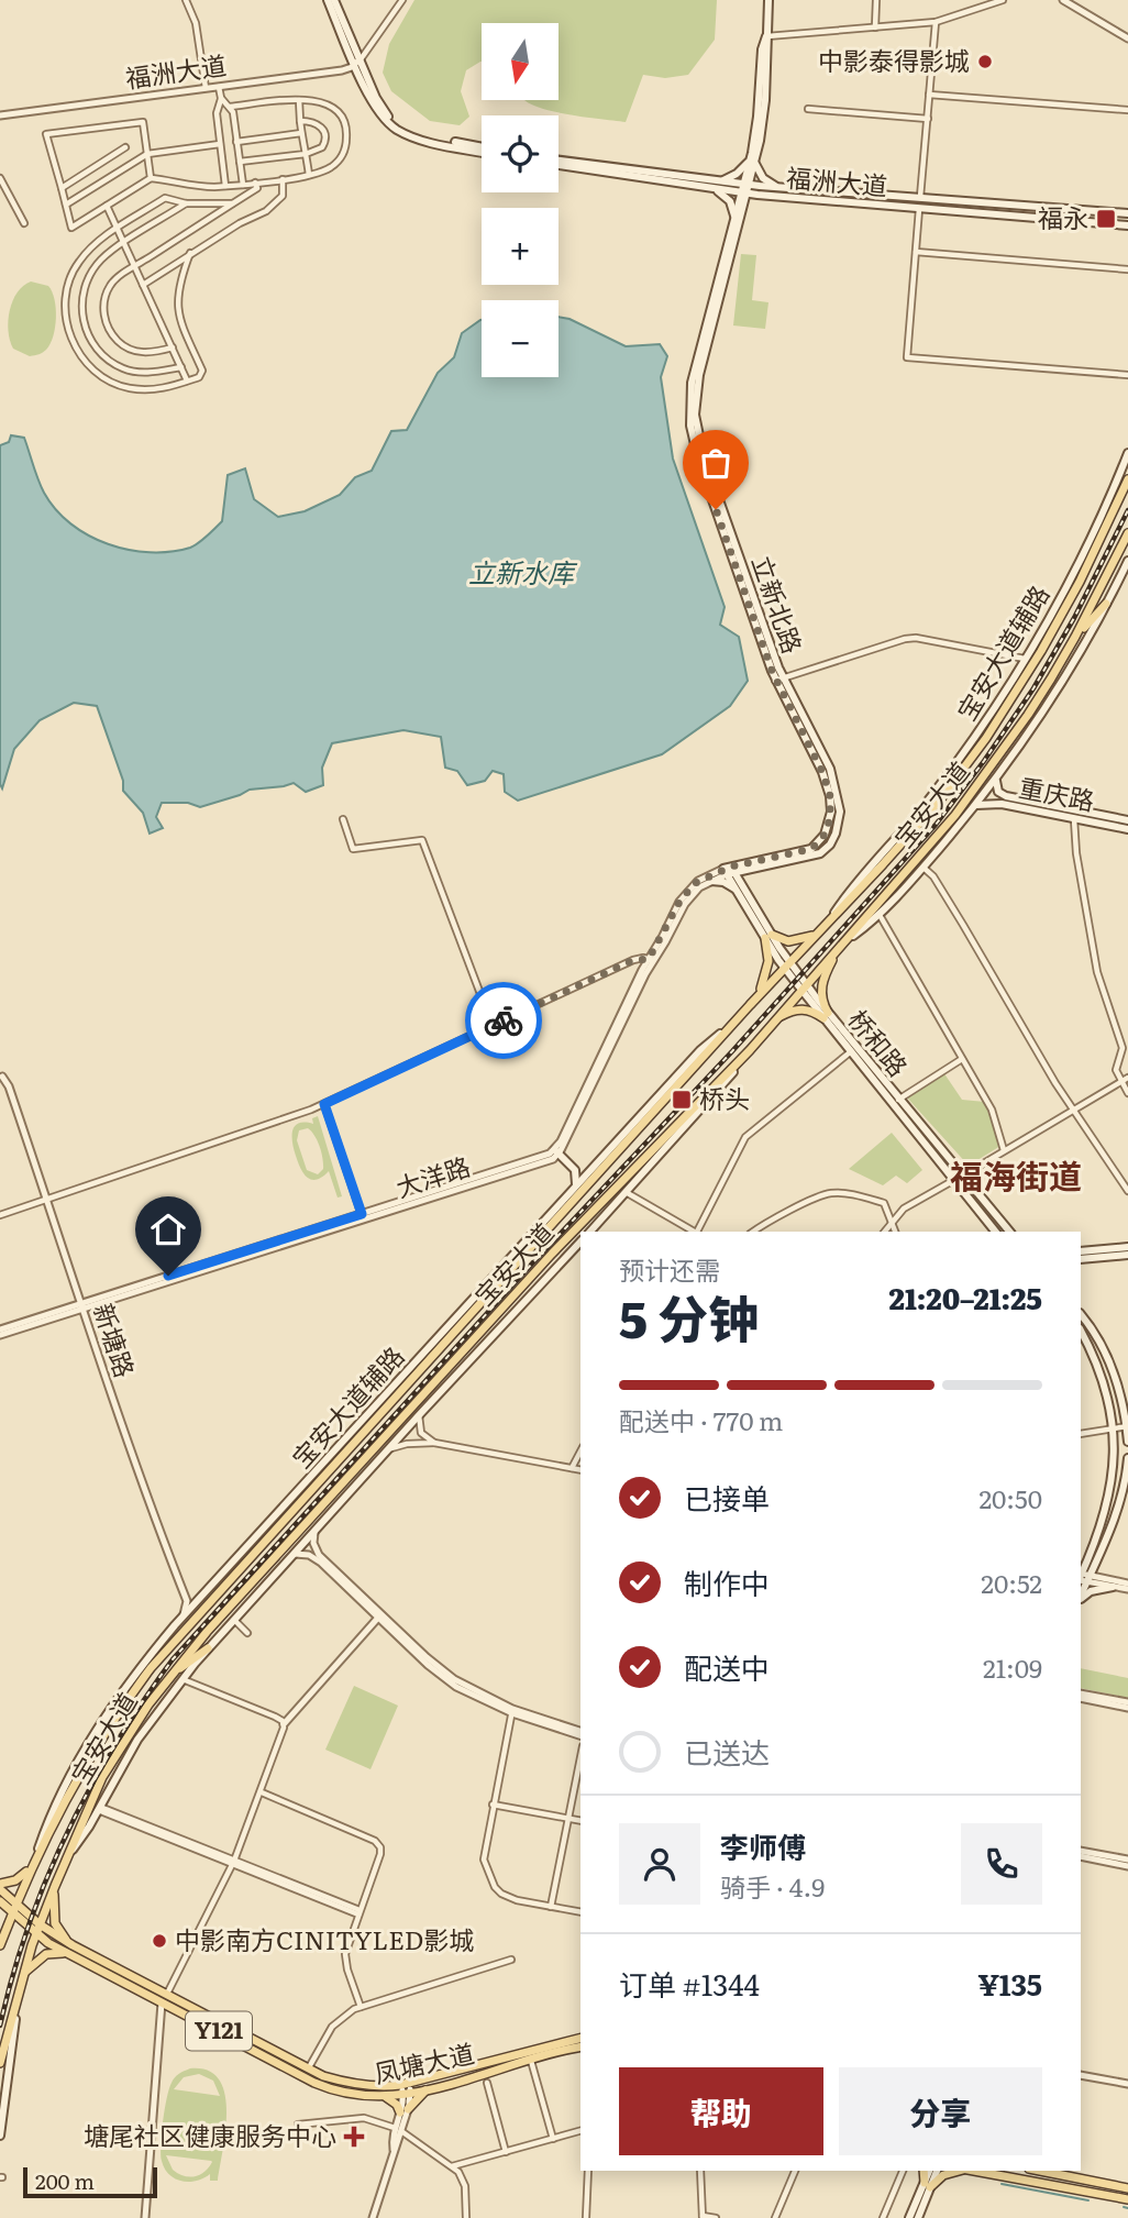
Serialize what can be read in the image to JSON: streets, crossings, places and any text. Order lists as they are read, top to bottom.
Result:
{
  "streets": {
    "main road": [
      "福洲大道",
      "立新北路",
      "宝安大道辅路",
      "重庆路",
      "宝安大道",
      "桥和路",
      "Y121",
      "凤塘大道"
    ],
    "street": ["大洋路", "新塘路"]
  },
  "crossings": [
    ["福洲大道", "立新北路"],
    ["立新北路", "桥和路"],
    ["宝安大道辅路", "宝安大道"],
    ["宝安大道辅路", "新塘路"],
    ["宝安大道", "桥和路"],
    ["宝安大道", "凤塘大道"],
    ["大洋路", "新塘路"]
  ],
  "districts": ["福海街道"],
  "water": ["立新水库"],
  "places": {
    "other": ["中影泰得影城", "中影南方CINITYLED影城"],
    "transit": ["福永", "桥头"],
    "health": ["塘尾社区健康服务中心"]
  },
  "scale_bar": "200 m",
  "north": "bottom",
  "page": {
    "map_buttons": ["+", "−"],
    "heading": ["5 分钟", "预计还需", "21:20–21:25"],
    "panel": [
      "李师傅",
      "骑手 · 4.9",
      "订单 #1344",
      "¥135"
    ],
    "bar": "配送中 · 770 m",
    "list": [
      ["已接单", "20:50"],
      ["制作中", "20:52"],
      ["配送中", "21:09"],
      "已送达"
    ],
    "buttons": ["帮助", "分享"],
    "scale": "200 m"
  }
}
